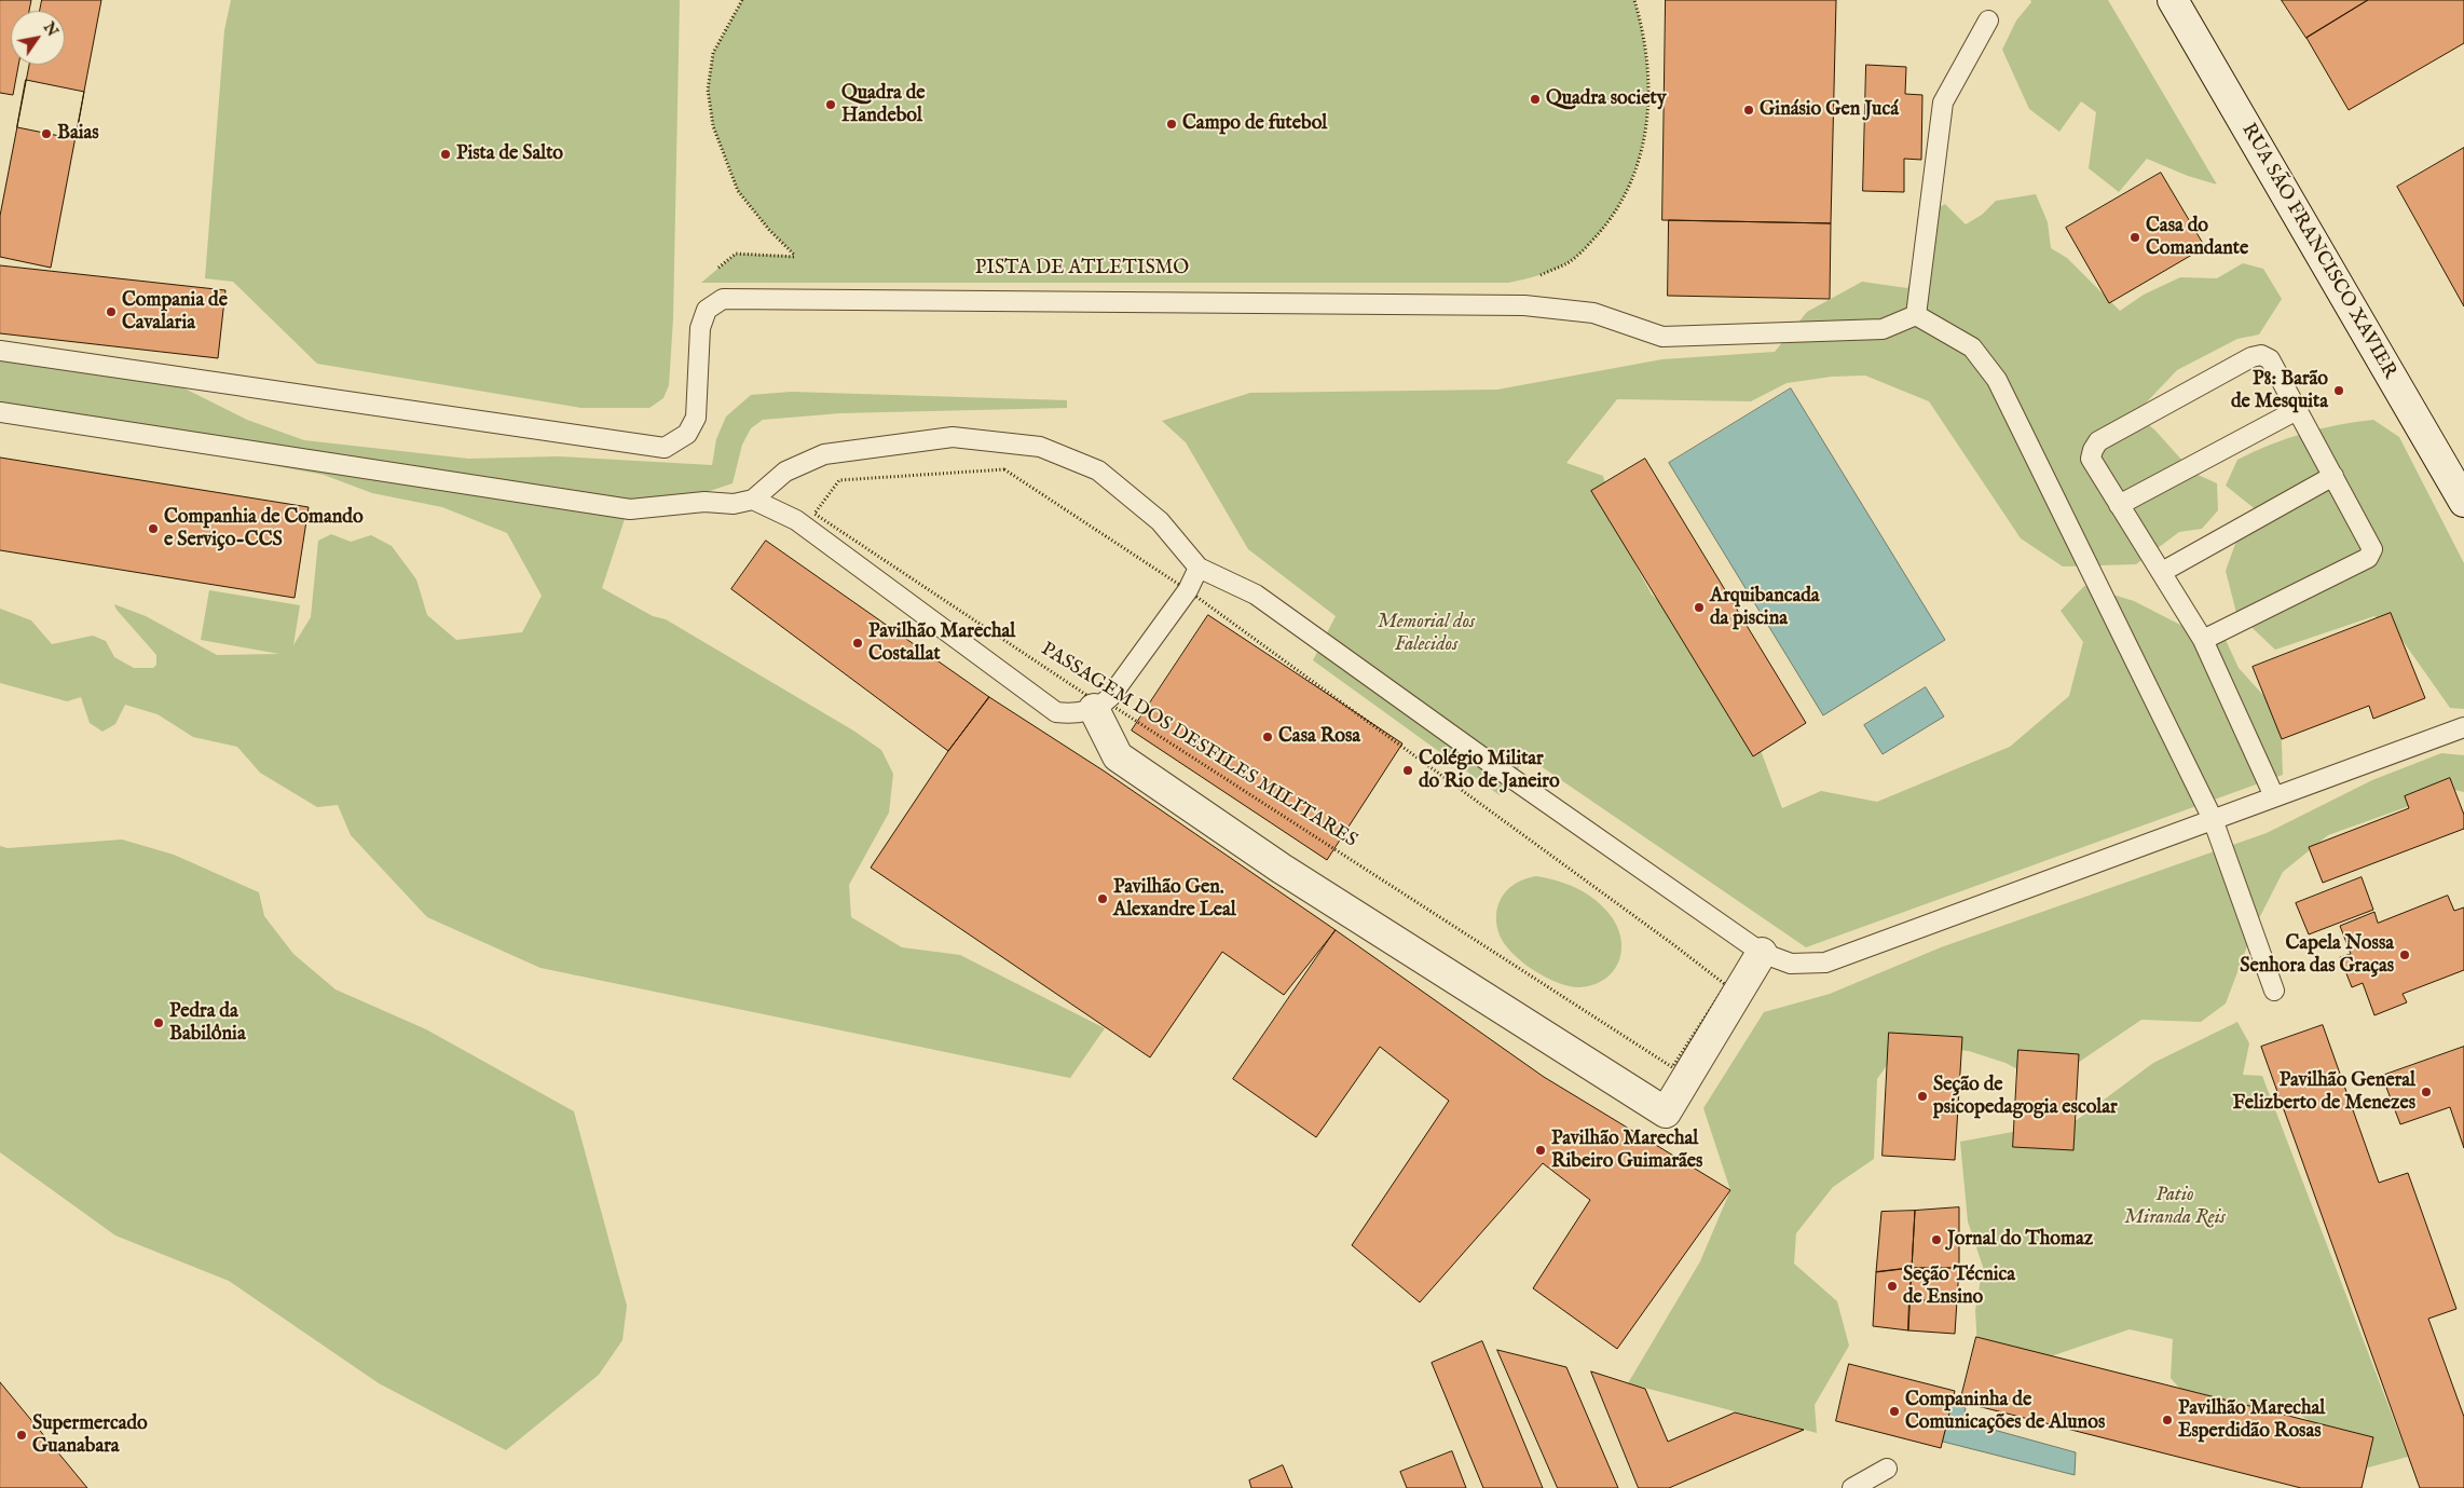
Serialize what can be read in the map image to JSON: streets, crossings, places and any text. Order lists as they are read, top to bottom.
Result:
{
  "streets": {
    "street": ["RUA SÃO FRANCISCO XAVIER"],
    "path": ["PASSAGEM DOS DESFILES MILITARES"]
  },
  "parks": ["Memorial dos Falecidos", "Patio Miranda Reis"],
  "places": [
    "Quadra society",
    "Quadra de Handebol",
    "Ginásio Gen Jucá",
    "Campo de futebol",
    "Baias",
    "Pista de Salto",
    "Casa do Comandante",
    "Compania de Cavalaria",
    "P8: Barão de Mesquita",
    "Companhia de Comando e Serviço-CCS",
    "Arquibancada da piscina",
    "Pavilhão Marechal Costallat",
    "Casa Rosa",
    "Colégio Militar do Rio de Janeiro",
    "Pavilhão Gen. Alexandre Leal",
    "Capela Nossa Senhora das Graças",
    "Pedra da Babilônia",
    "Pavilhão General Felizberto de Menezes",
    "Seção de psicopedagogia escolar",
    "Pavilhão Marechal Ribeiro Guimarães",
    "Jornal do Thomaz",
    "Seção Técnica de Ensino",
    "Companinha de Comunicações de Alunos",
    "Pavilhão Marechal Esperdidão Rosas",
    "Supermercado Guanabara"
  ],
  "north": "top right"
}
